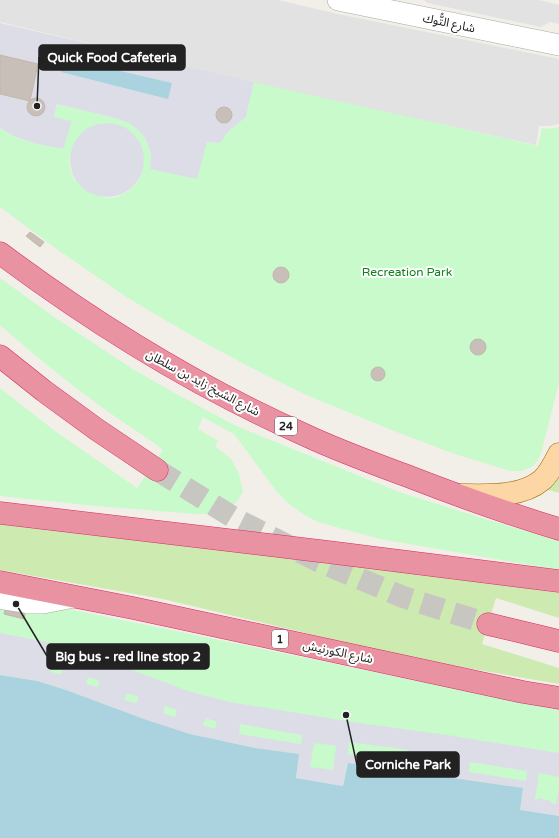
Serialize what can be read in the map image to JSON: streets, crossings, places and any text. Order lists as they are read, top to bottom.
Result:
{
  "streets": {
    "highway": [
      "شارع الشيخ زايد بن سلطان",
      "24",
      "1",
      "شارع الكورنيش"
    ],
    "street": ["شارع التُّوك"]
  },
  "parks": ["Recreation Park"],
  "places": ["Quick Food Cafeteria", "Big bus - red line stop 2", "Corniche Park"]
}
